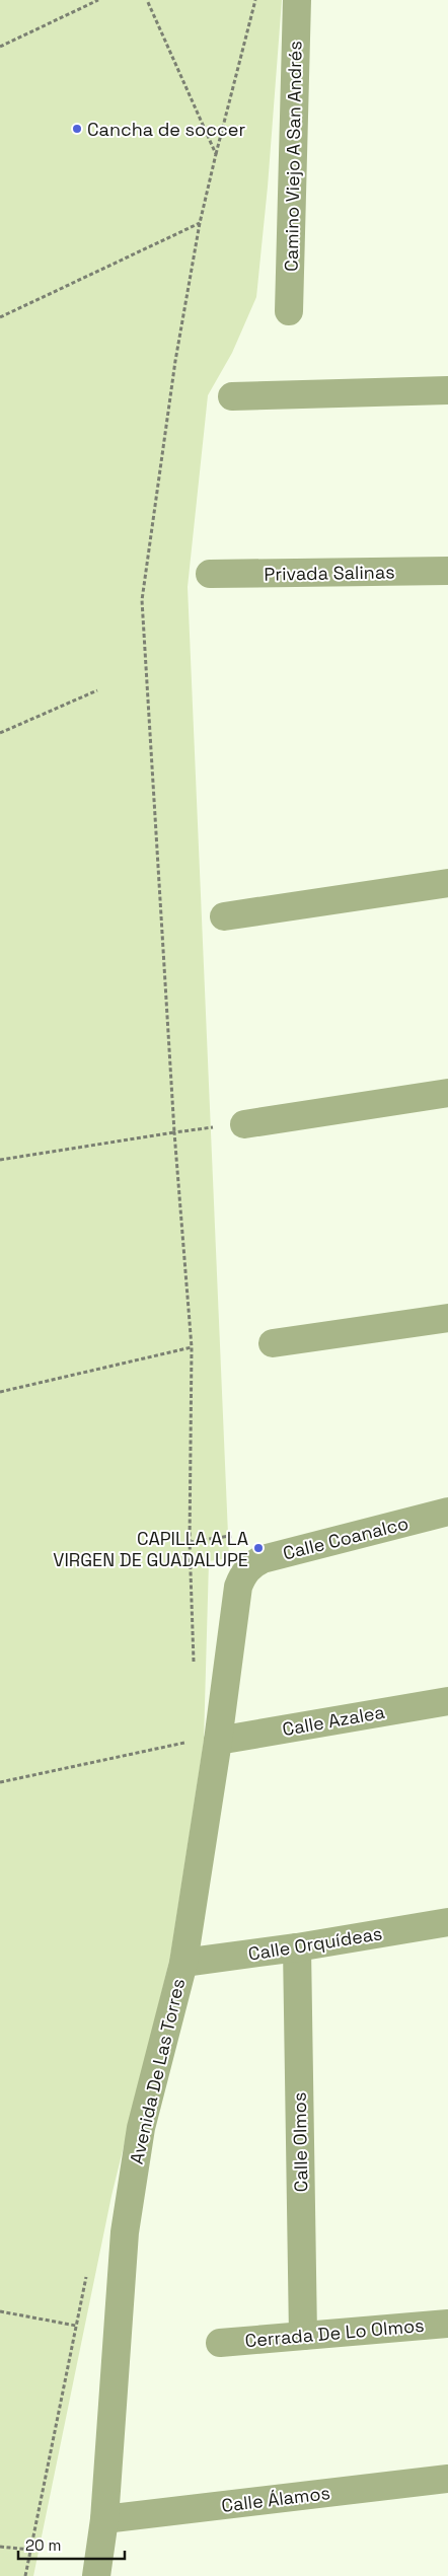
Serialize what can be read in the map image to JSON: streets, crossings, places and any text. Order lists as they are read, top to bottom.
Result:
{
  "streets": {
    "street": [
      "Camino Viejo A San Andrés",
      "Privada Salinas",
      "Calle Coanalco",
      "Calle Azalea",
      "Calle Orquídeas",
      "Avenida De Las Torres",
      "Calle Olmos",
      "Cerrada De Lo Olmos",
      "Calle Álamos"
    ]
  },
  "crossings": [
    ["Calle Coanalco", "Avenida De Las Torres"],
    ["Calle Azalea", "Avenida De Las Torres"],
    ["Calle Orquídeas", "Avenida De Las Torres"],
    ["Calle Orquídeas", "Calle Olmos"],
    ["Avenida De Las Torres", "Calle Álamos"],
    ["Calle Olmos", "Cerrada De Lo Olmos"]
  ],
  "places": ["Cancha de soccer", "CAPILLA A LA VIRGEN DE GUADALUPE"],
  "scale_bar": "20 m"
}
